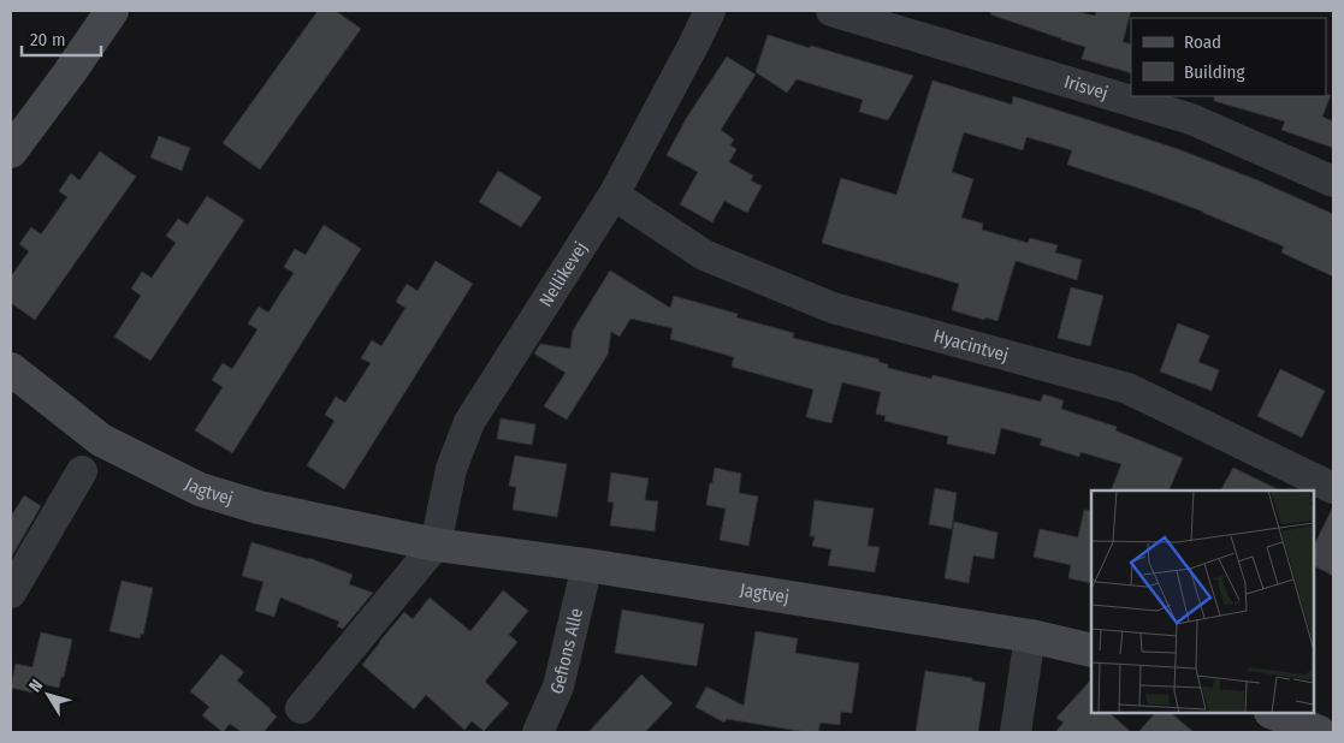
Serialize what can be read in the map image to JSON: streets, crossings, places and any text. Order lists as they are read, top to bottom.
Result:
{
  "streets": {
    "street": [
      "Irisvej",
      "Nellikevej",
      "Hyacintvej",
      "Jagtvej",
      "Gefions Alle"
    ]
  },
  "crossings": [
    ["Nellikevej", "Hyacintvej"],
    ["Nellikevej", "Jagtvej"],
    ["Jagtvej", "Gefions Alle"]
  ],
  "legend": ["Road", "Building"],
  "scale_bar": "20 m",
  "north": "top left"
}
